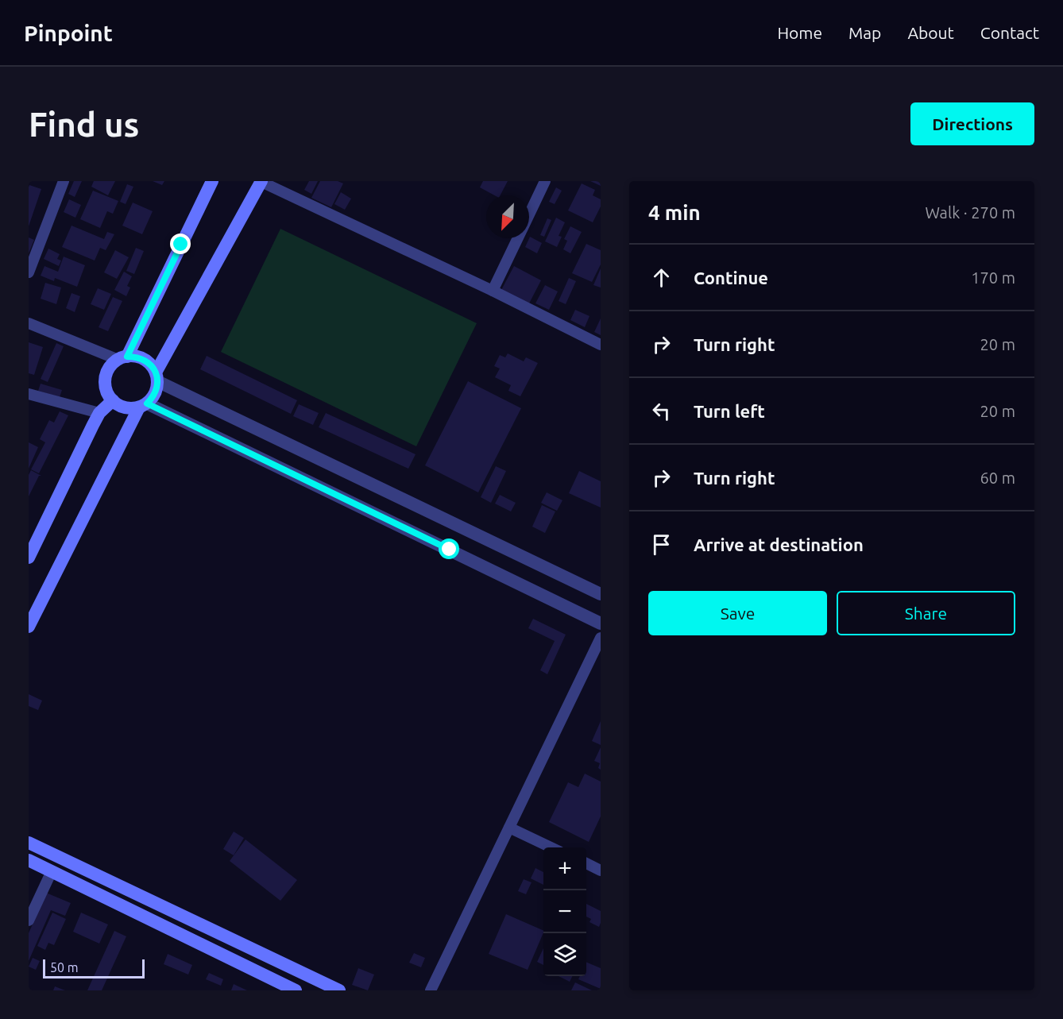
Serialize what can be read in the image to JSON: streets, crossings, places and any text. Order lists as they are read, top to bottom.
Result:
{
  "scale_bar": "50 m",
  "north": "bottom left",
  "page": {
    "header": "Pinpoint",
    "nav": [
      "Home",
      "Map",
      "About",
      "Contact"
    ],
    "buttons": [
      "Directions",
      ["Save", "Share"]
    ],
    "title": "Find us",
    "heading": ["4 min", "Walk · 270 m"],
    "list": [
      ["Continue", "170 m"],
      ["Turn right", "20 m"],
      ["Turn left", "20 m"],
      ["Turn right", "60 m"],
      "Arrive at destination"
    ],
    "map_buttons": ["+", "−"],
    "scale": "50 m"
  }
}
